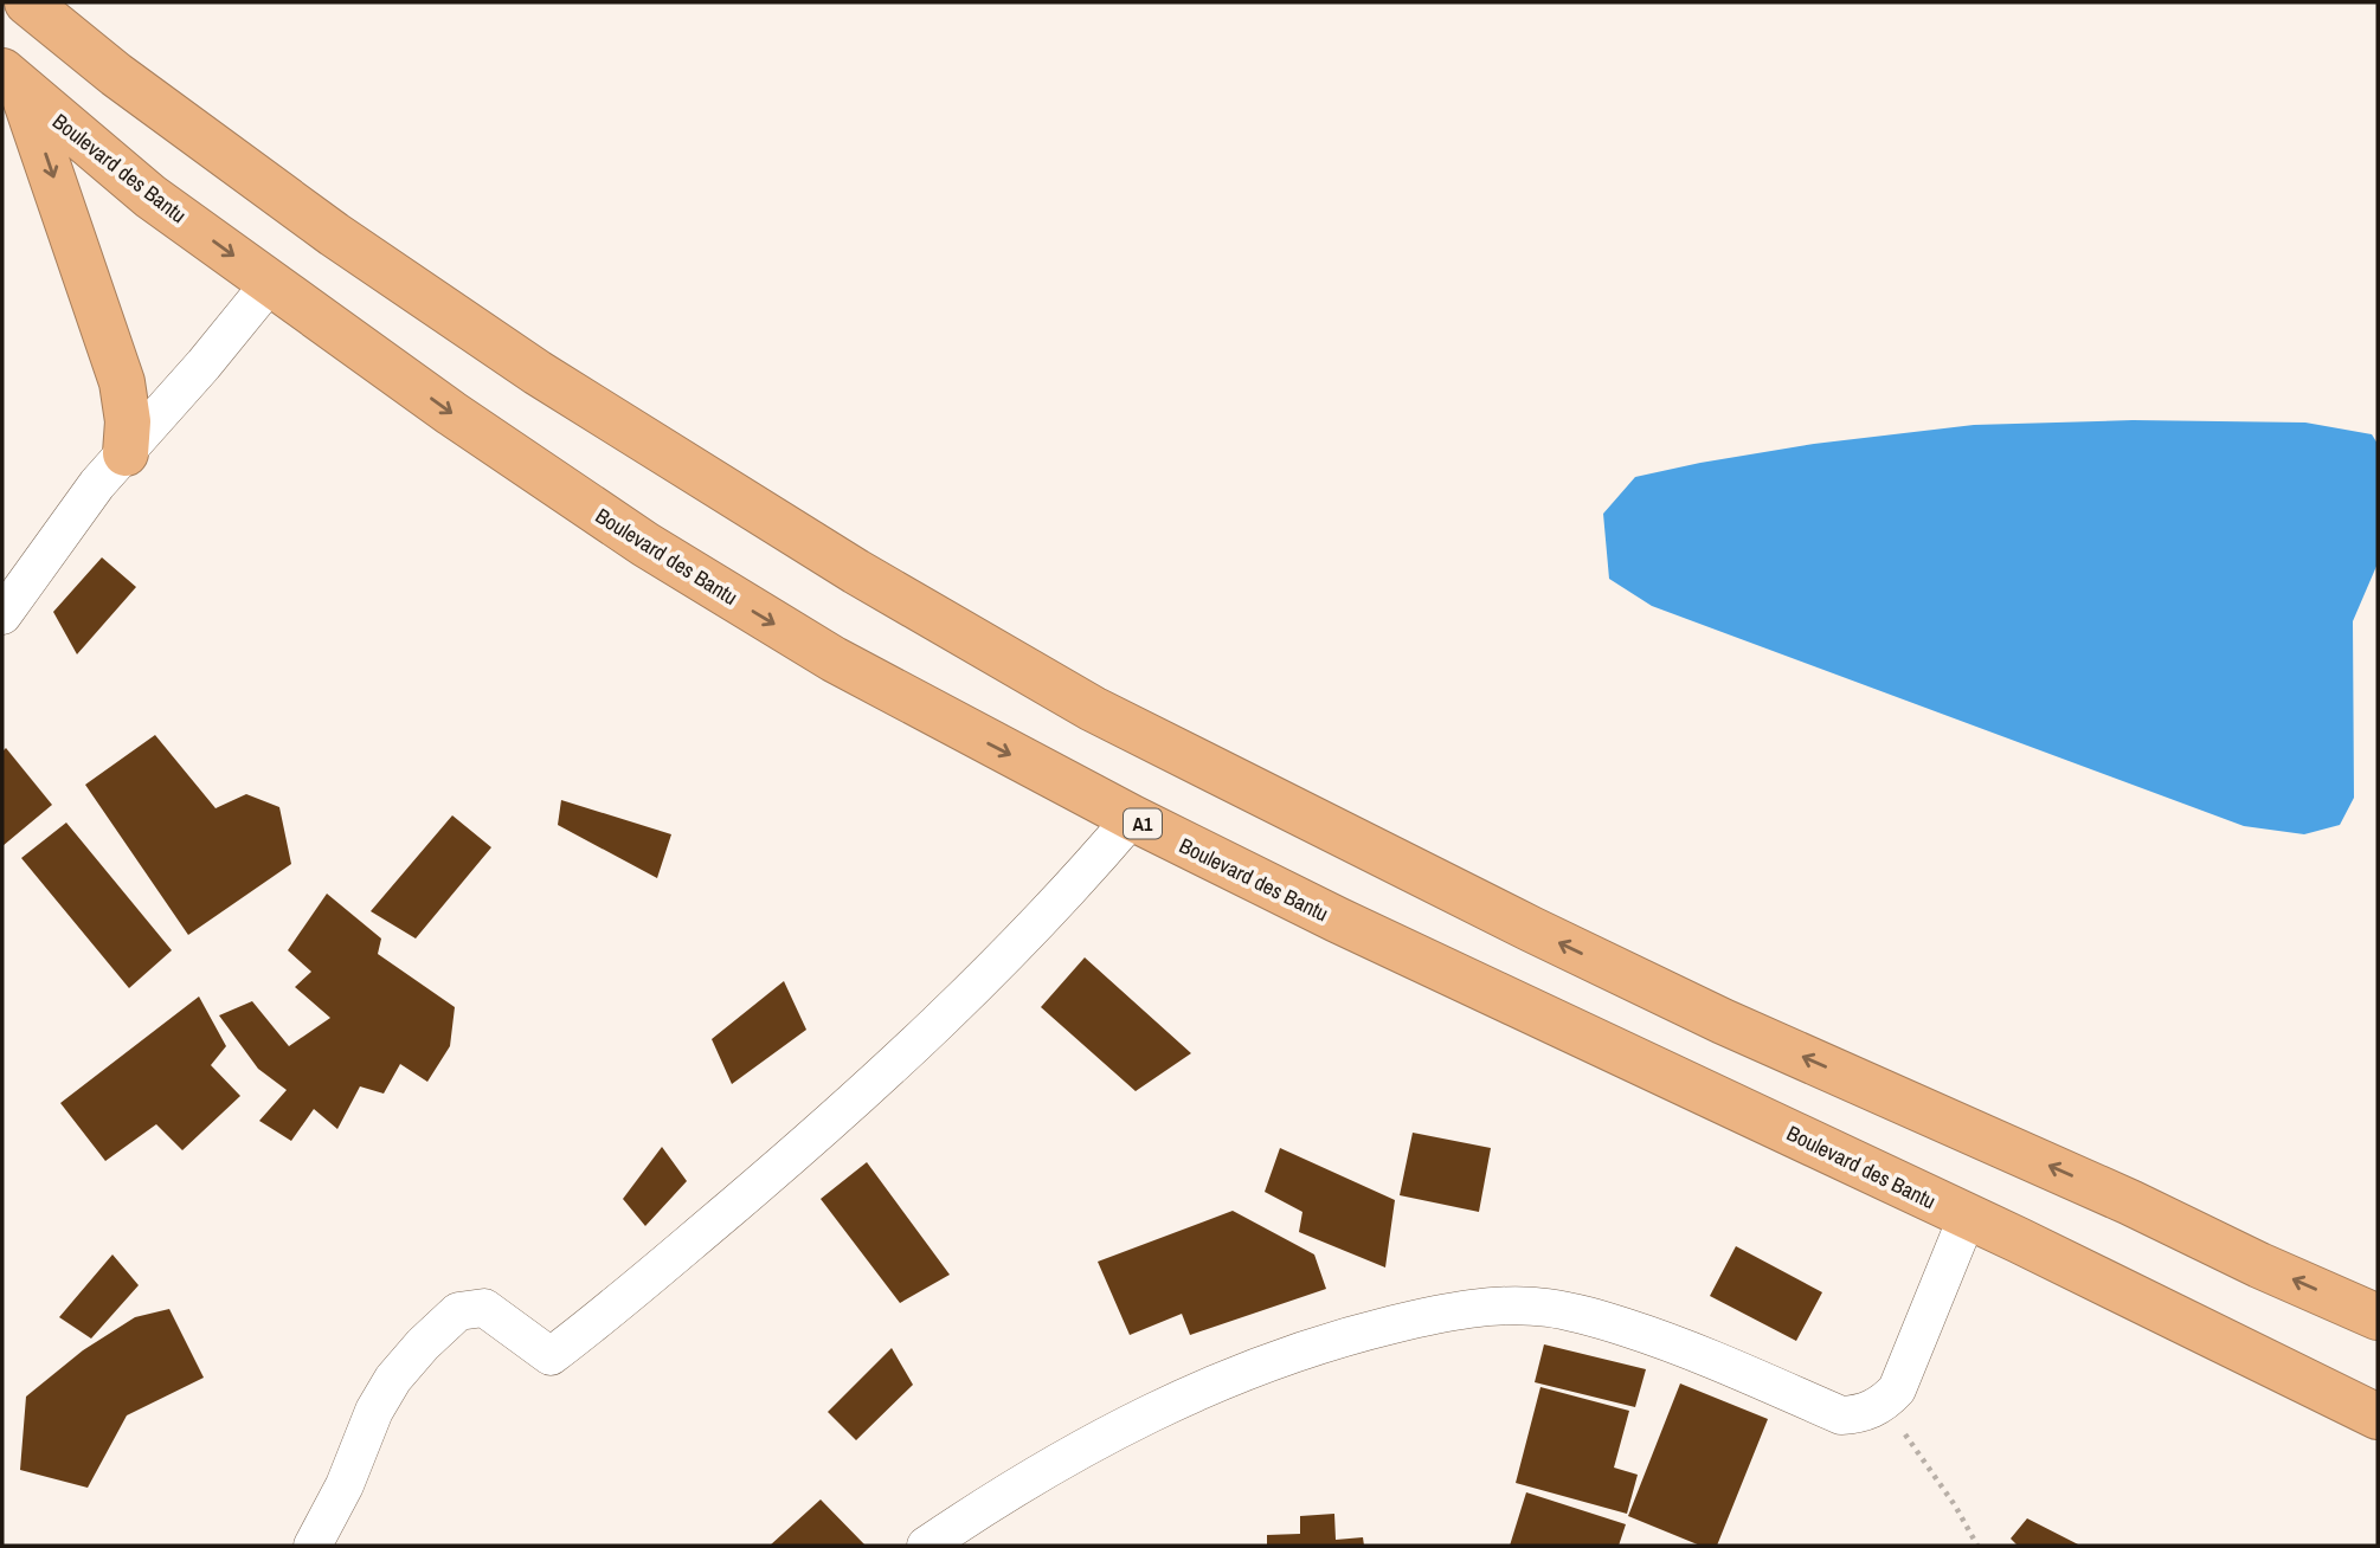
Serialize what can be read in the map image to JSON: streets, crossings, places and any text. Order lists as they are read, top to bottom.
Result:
{
  "streets": {
    "highway": ["Boulevard des Bantu", "A1"]
  }
}
